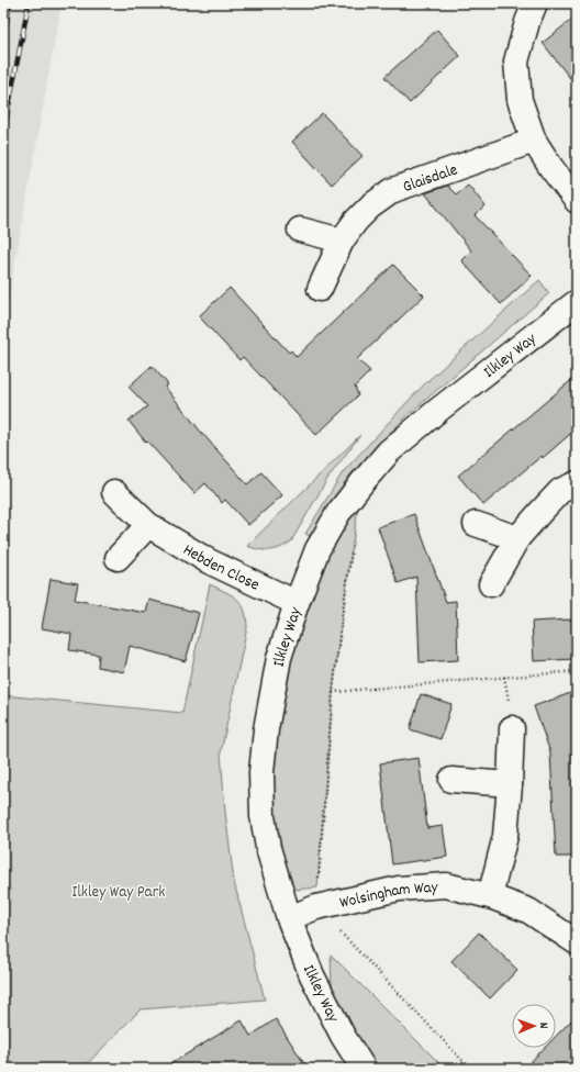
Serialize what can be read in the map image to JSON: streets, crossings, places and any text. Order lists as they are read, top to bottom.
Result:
{
  "streets": {
    "street": [
      "Glaisdale",
      "Ilkley Way",
      "Hebden Close",
      "Wolsingham Way"
    ]
  },
  "crossings": [
    ["Ilkley Way", "Hebden Close"],
    ["Ilkley Way", "Wolsingham Way"]
  ],
  "parks": ["Ilkley Way Park"],
  "north": "right"
}
